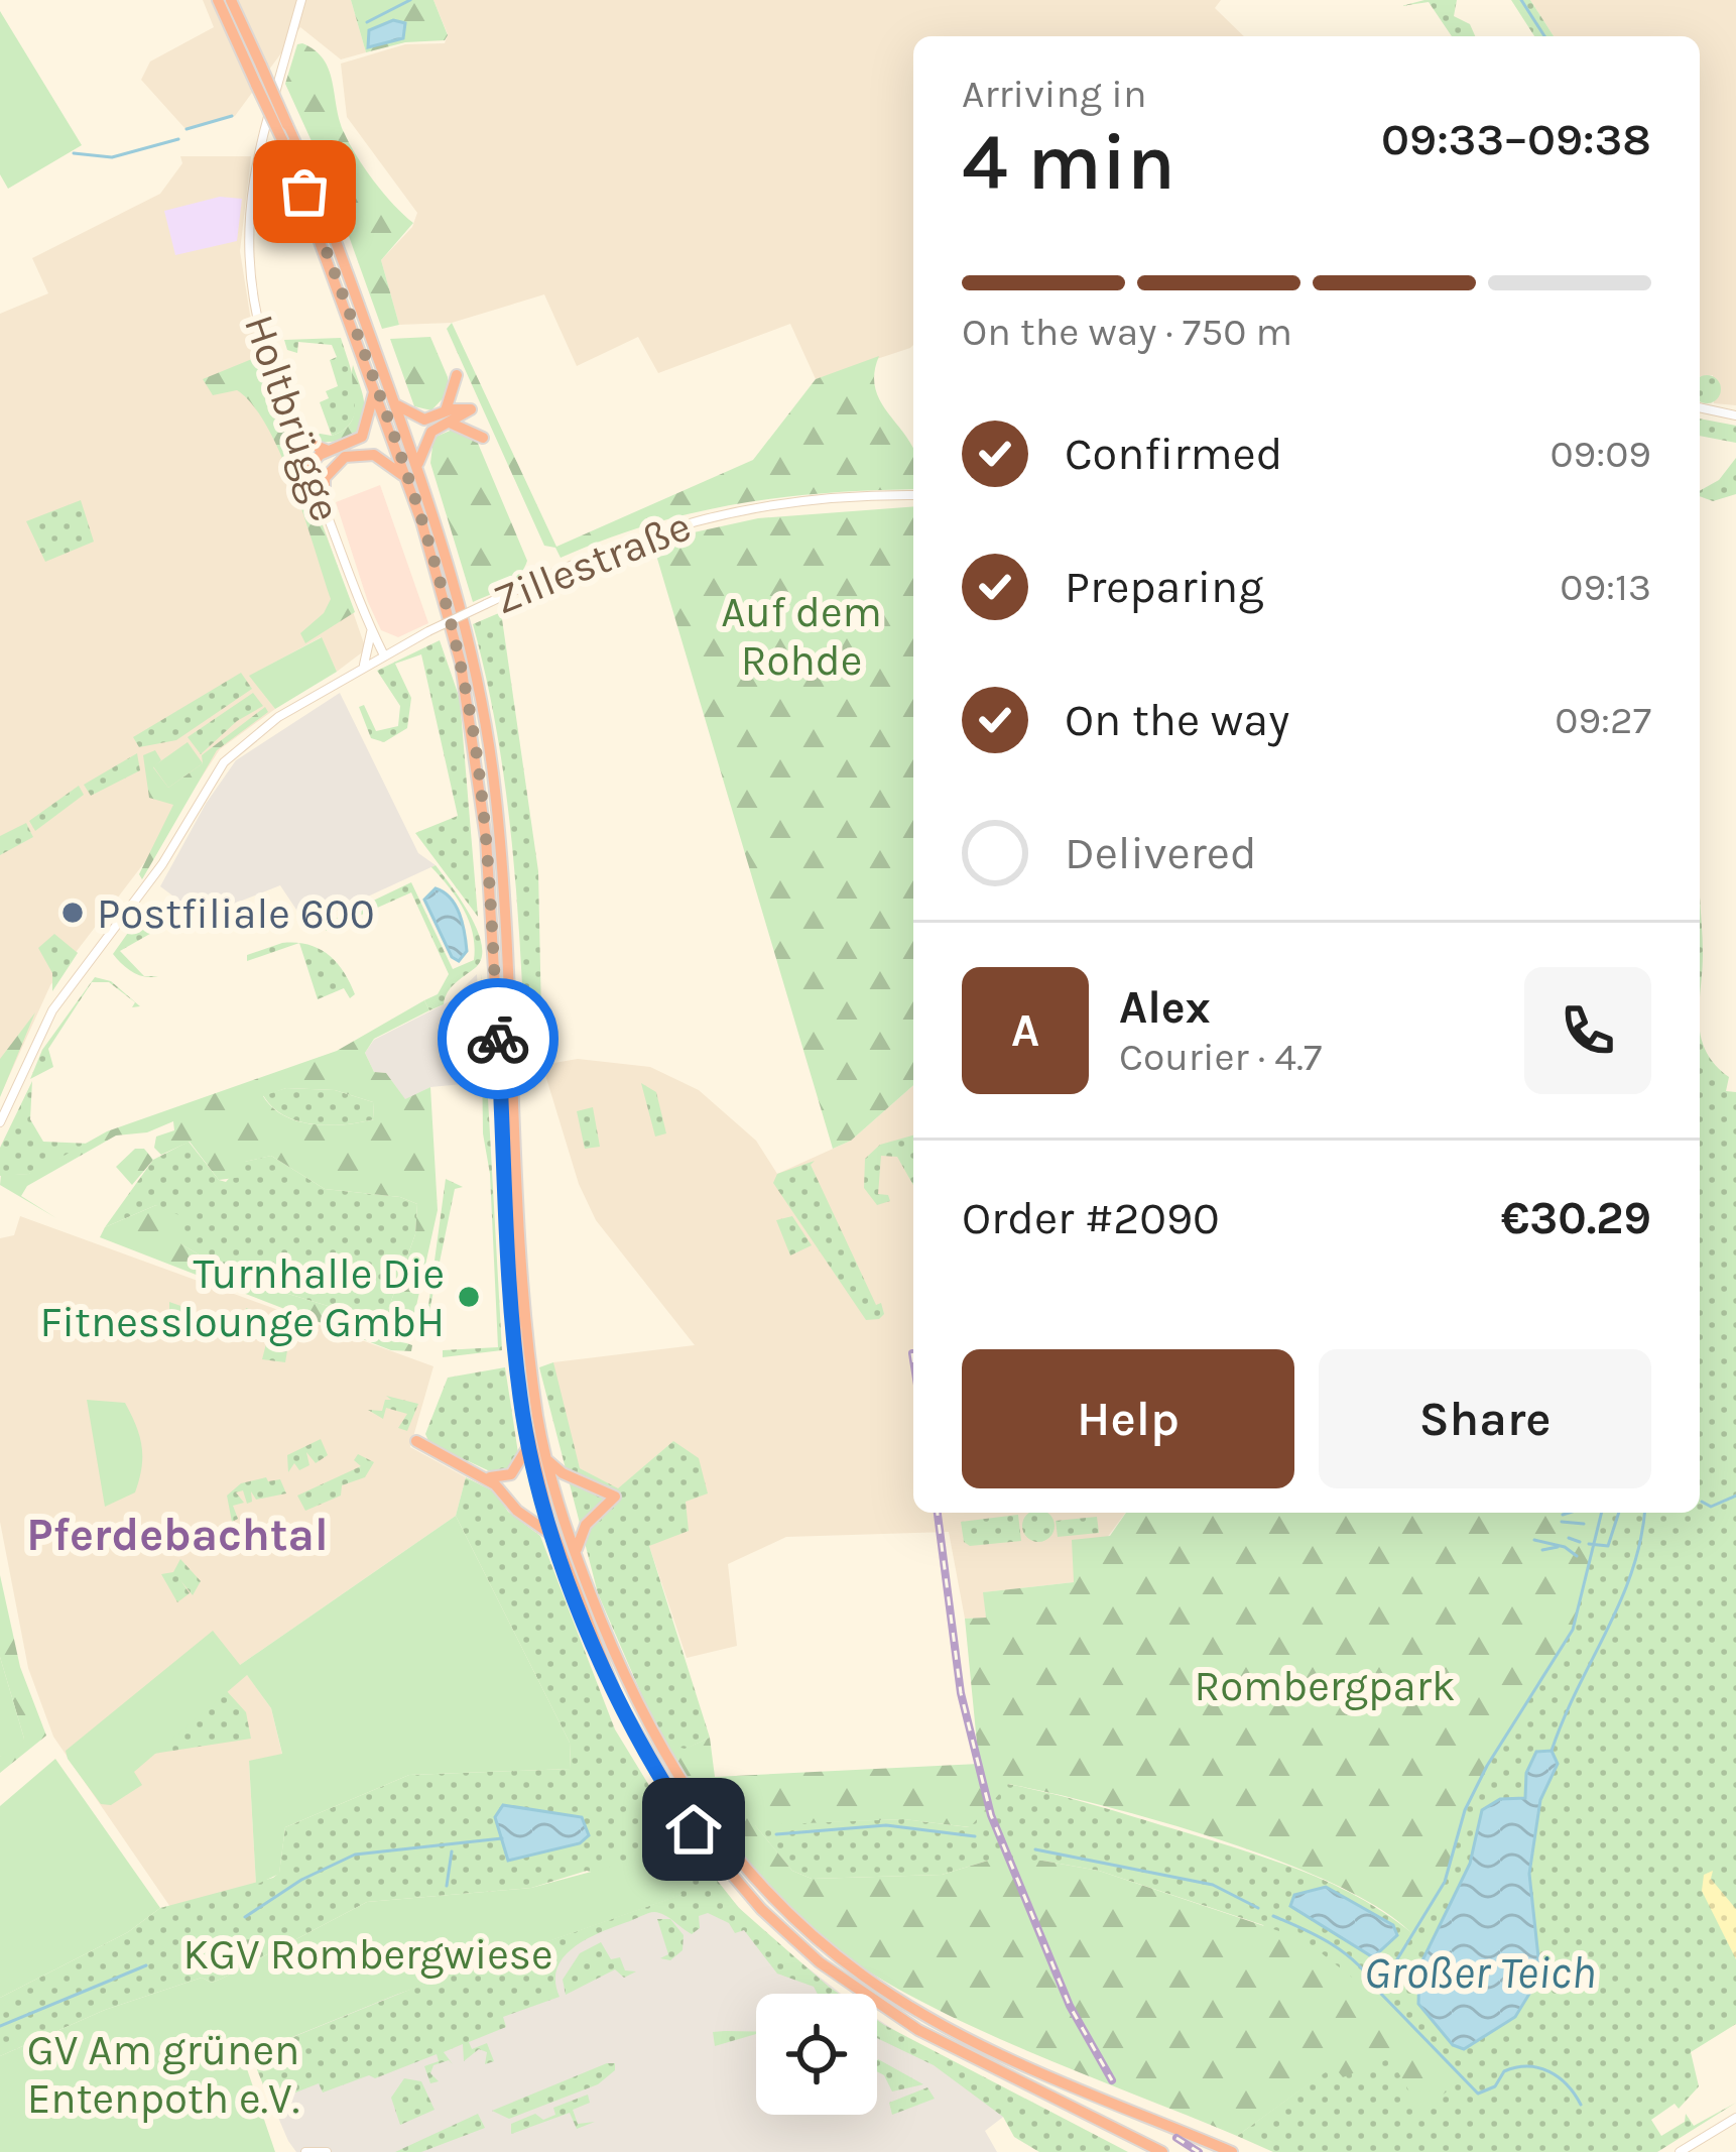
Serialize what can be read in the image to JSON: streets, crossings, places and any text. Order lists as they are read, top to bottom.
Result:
{
  "streets": {
    "main road": ["Holtbrügge", "Zillestraße"]
  },
  "crossings": [
    ["Holtbrügge", "Zillestraße"]
  ],
  "districts": ["Pferdebachtal"],
  "water": ["Großer Teich"],
  "parks": [
    "Auf dem Rohde",
    "Rombergpark",
    "KGV Rombergwiese",
    "GV Am grünen Entenpoth e.V."
  ],
  "places": ["Postfiliale 600", "Turnhalle Die Fitnesslounge GmbH"],
  "page": {
    "heading": ["4 min", "Arriving in", "09:33–09:38"],
    "panel": [
      "Alex",
      "Courier · 4.7",
      "Order #2090",
      "€30.29"
    ],
    "bar": "On the way · 750 m",
    "list": [
      ["Confirmed", "09:09"],
      ["Preparing", "09:13"],
      ["On the way", "09:27"],
      "Delivered"
    ],
    "round": "A",
    "buttons": ["Help", "Share"]
  }
}
